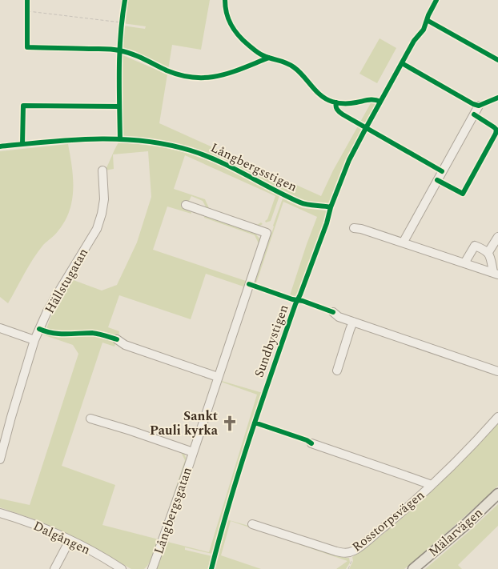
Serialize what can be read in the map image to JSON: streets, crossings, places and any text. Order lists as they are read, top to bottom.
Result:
{
  "streets": {
    "main road": ["Mälarvägen"],
    "street": [
      "Hällstugatan",
      "Långbergsgatan",
      "Rosstorpsvägen",
      "Dalgången"
    ],
    "cycle path": ["Långbergsstigen", "Sundbystigen"]
  },
  "places": {
    "church": ["Sankt Pauli kyrka"]
  }
}
